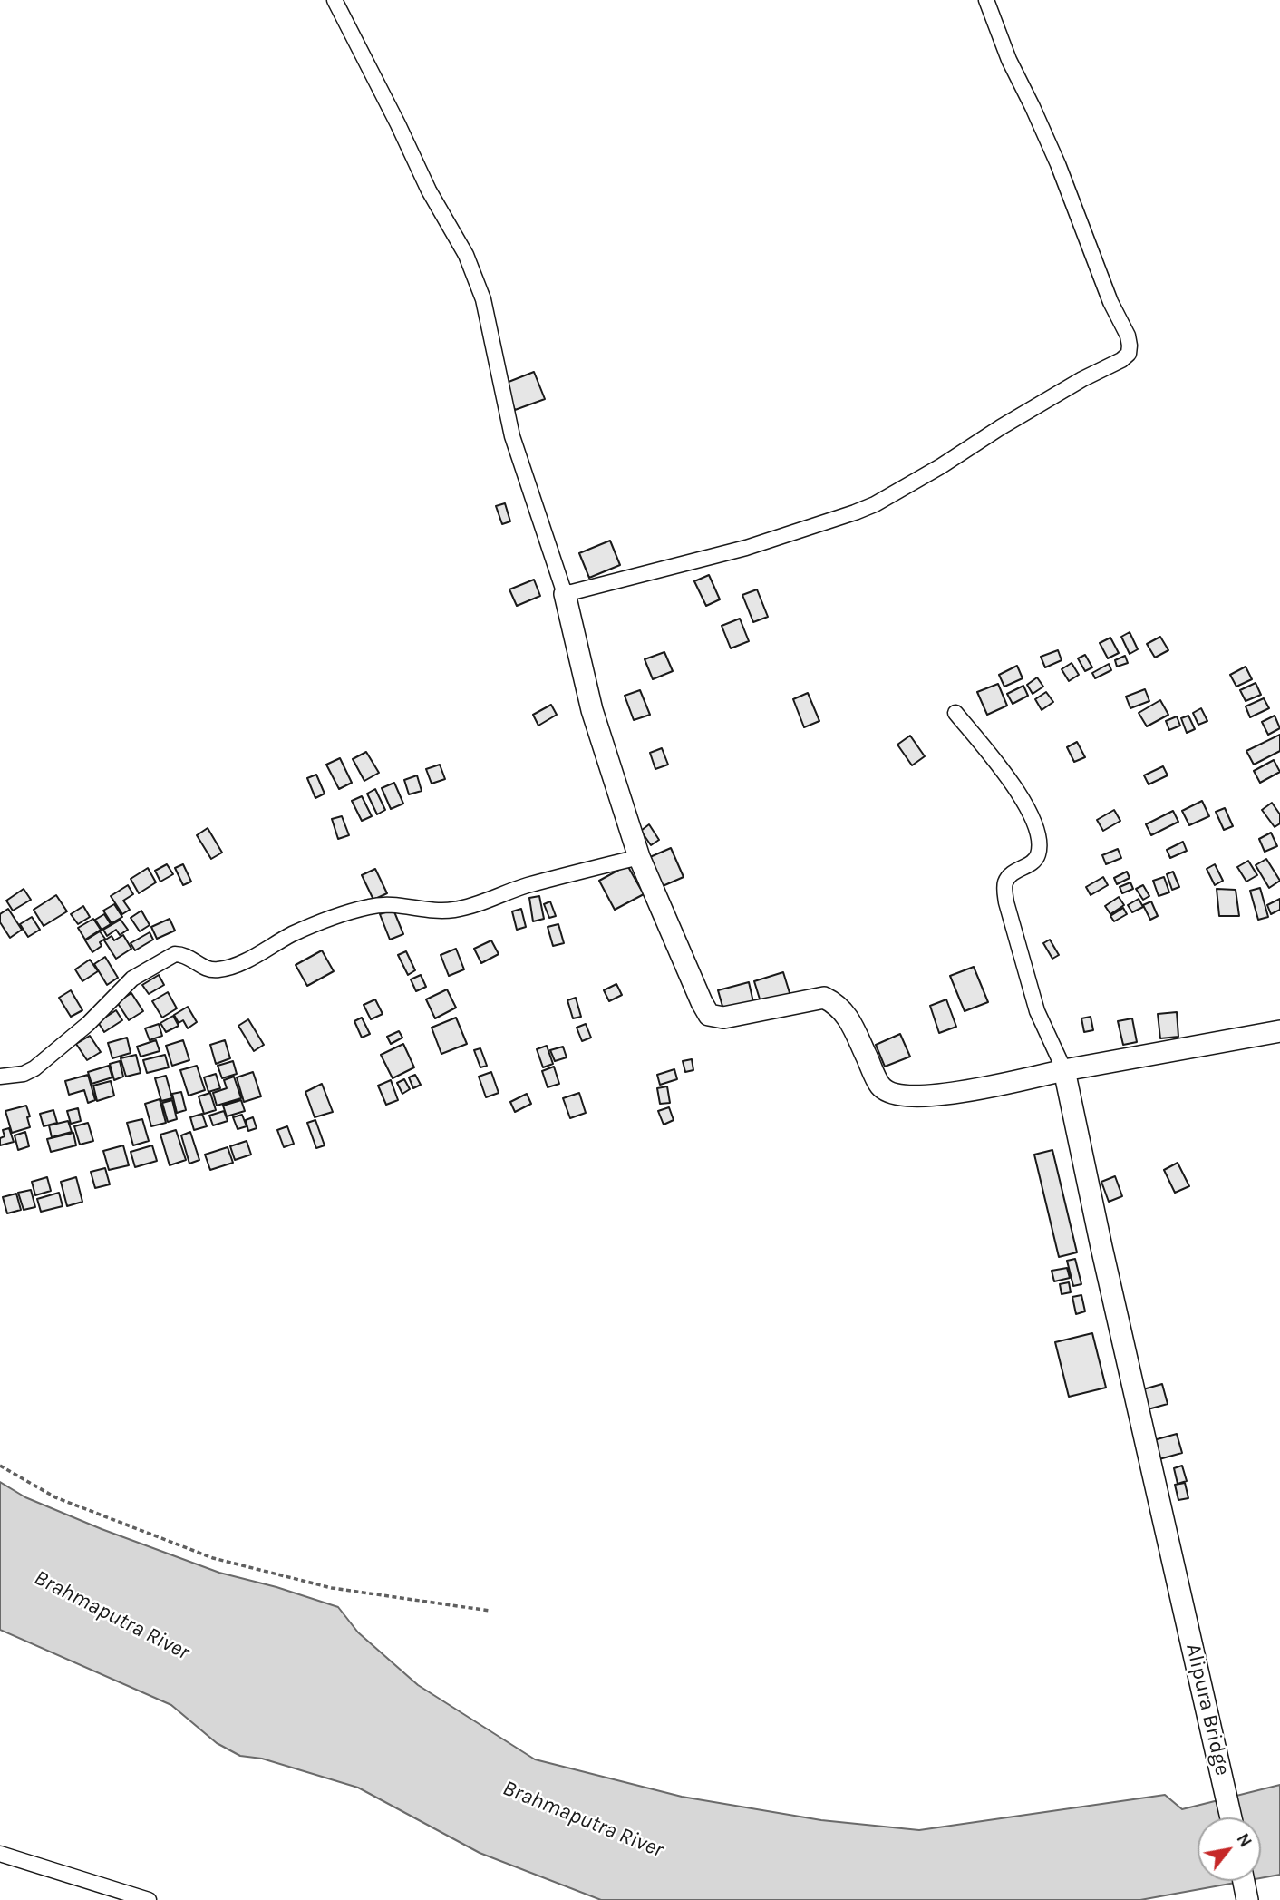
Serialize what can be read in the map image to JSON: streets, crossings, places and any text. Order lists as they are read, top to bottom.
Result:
{
  "streets": {
    "street": ["Alipura Bridge"]
  },
  "water": ["Brahmaputra River"],
  "north": "top right"
}
